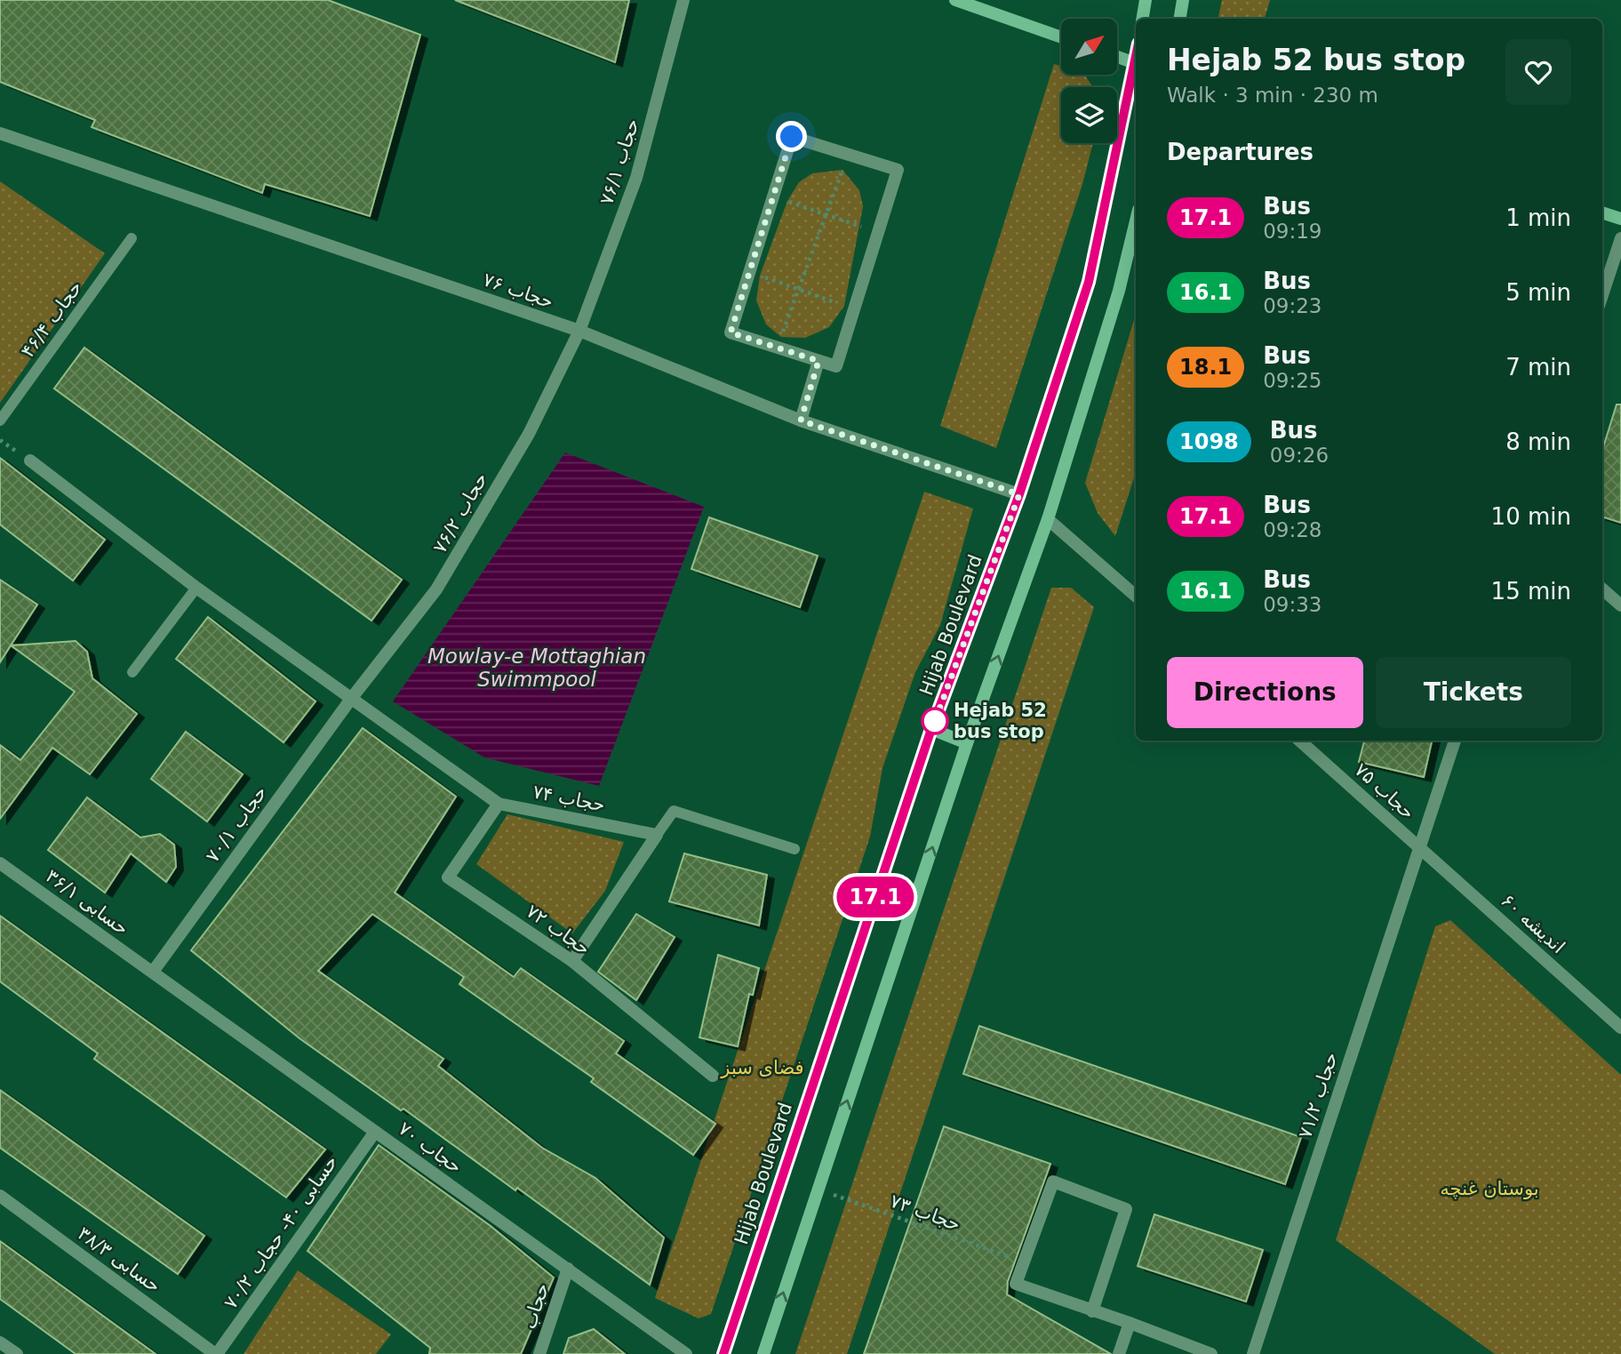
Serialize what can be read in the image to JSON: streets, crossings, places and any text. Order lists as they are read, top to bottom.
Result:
{
  "streets": {
    "main road": ["Hijab Boulevard"],
    "street": [
      "حجاب ۷۶/۱",
      "حجاب ۷۶",
      "حجاب ۷۶/۲",
      "حجاب ۷۵",
      "حجاب ۷۴",
      "حجاب ۷۰/۱",
      "حسابی ۳۶/۱",
      "اندیشه ۶۰",
      "حجاب ۷۲",
      "حجاب ۷۱/۲",
      "حجاب ۷۰",
      "حسابی ۴۰- حجاب ۷۰/۲",
      "حسابی ۳۸/۳",
      "حجاب"
    ],
    "lane": ["حجاب ۴۶/۴"],
    "path": ["حجاب ۷۳"]
  },
  "crossings": [
    ["حجاب ۷۶/۱", "حجاب ۷۶"],
    ["حجاب ۷۶/۱", "حجاب ۷۶/۲"],
    ["حجاب ۷۶", "حجاب ۷۶/۲"],
    ["حجاب ۷۶", "Hijab Boulevard"],
    ["حجاب ۷۶/۲", "حجاب ۷۴"],
    ["حجاب ۷۶/۲", "حجاب ۷۰/۱"],
    ["حجاب ۷۵", "اندیشه ۶۰"],
    ["حجاب ۷۵", "حجاب ۷۱/۲"],
    ["حجاب ۷۴", "حجاب ۷۰/۱"],
    ["حجاب ۷۴", "حجاب ۷۲"],
    ["حجاب ۷۰/۱", "حسابی ۳۶/۱"],
    ["حجاب ۷۰/۱", "حجاب ۷۰"],
    ["حسابی ۳۶/۱", "حجاب ۷۰"],
    ["اندیشه ۶۰", "حجاب ۷۱/۲"],
    ["حجاب ۷۰", "حسابی ۴۰- حجاب ۷۰/۲"],
    ["حجاب ۷۰", "حجاب"],
    ["حسابی ۴۰- حجاب ۷۰/۲", "حسابی ۳۸/۳"]
  ],
  "water": ["Mowlay-e Mottaghian Swimmpool"],
  "parks": ["فضای سبز", "بوستان غنچه"],
  "places": ["Hejab 52 bus stop"],
  "lines": ["bus line 17.1"],
  "north": "top right",
  "page": {
    "on_map": "17.1",
    "heading": [
      ["Hejab 52 bus stop", "Walk · 3 min · 230 m"],
      "Departures"
    ],
    "list": [
      {
        "mark": "17.1",
        "name": "Bus",
        "note": "09:19",
        "value": "1 min"
      },
      {
        "mark": "16.1",
        "name": "Bus",
        "note": "09:23",
        "value": "5 min"
      },
      {
        "mark": "18.1",
        "name": "Bus",
        "note": "09:25",
        "value": "7 min"
      },
      {
        "mark": "1098",
        "name": "Bus",
        "note": "09:26",
        "value": "8 min"
      },
      {
        "mark": "17.1",
        "name": "Bus",
        "note": "09:28",
        "value": "10 min"
      },
      {
        "mark": "16.1",
        "name": "Bus",
        "note": "09:33",
        "value": "15 min"
      }
    ],
    "buttons": ["Directions", "Tickets"]
  }
}
